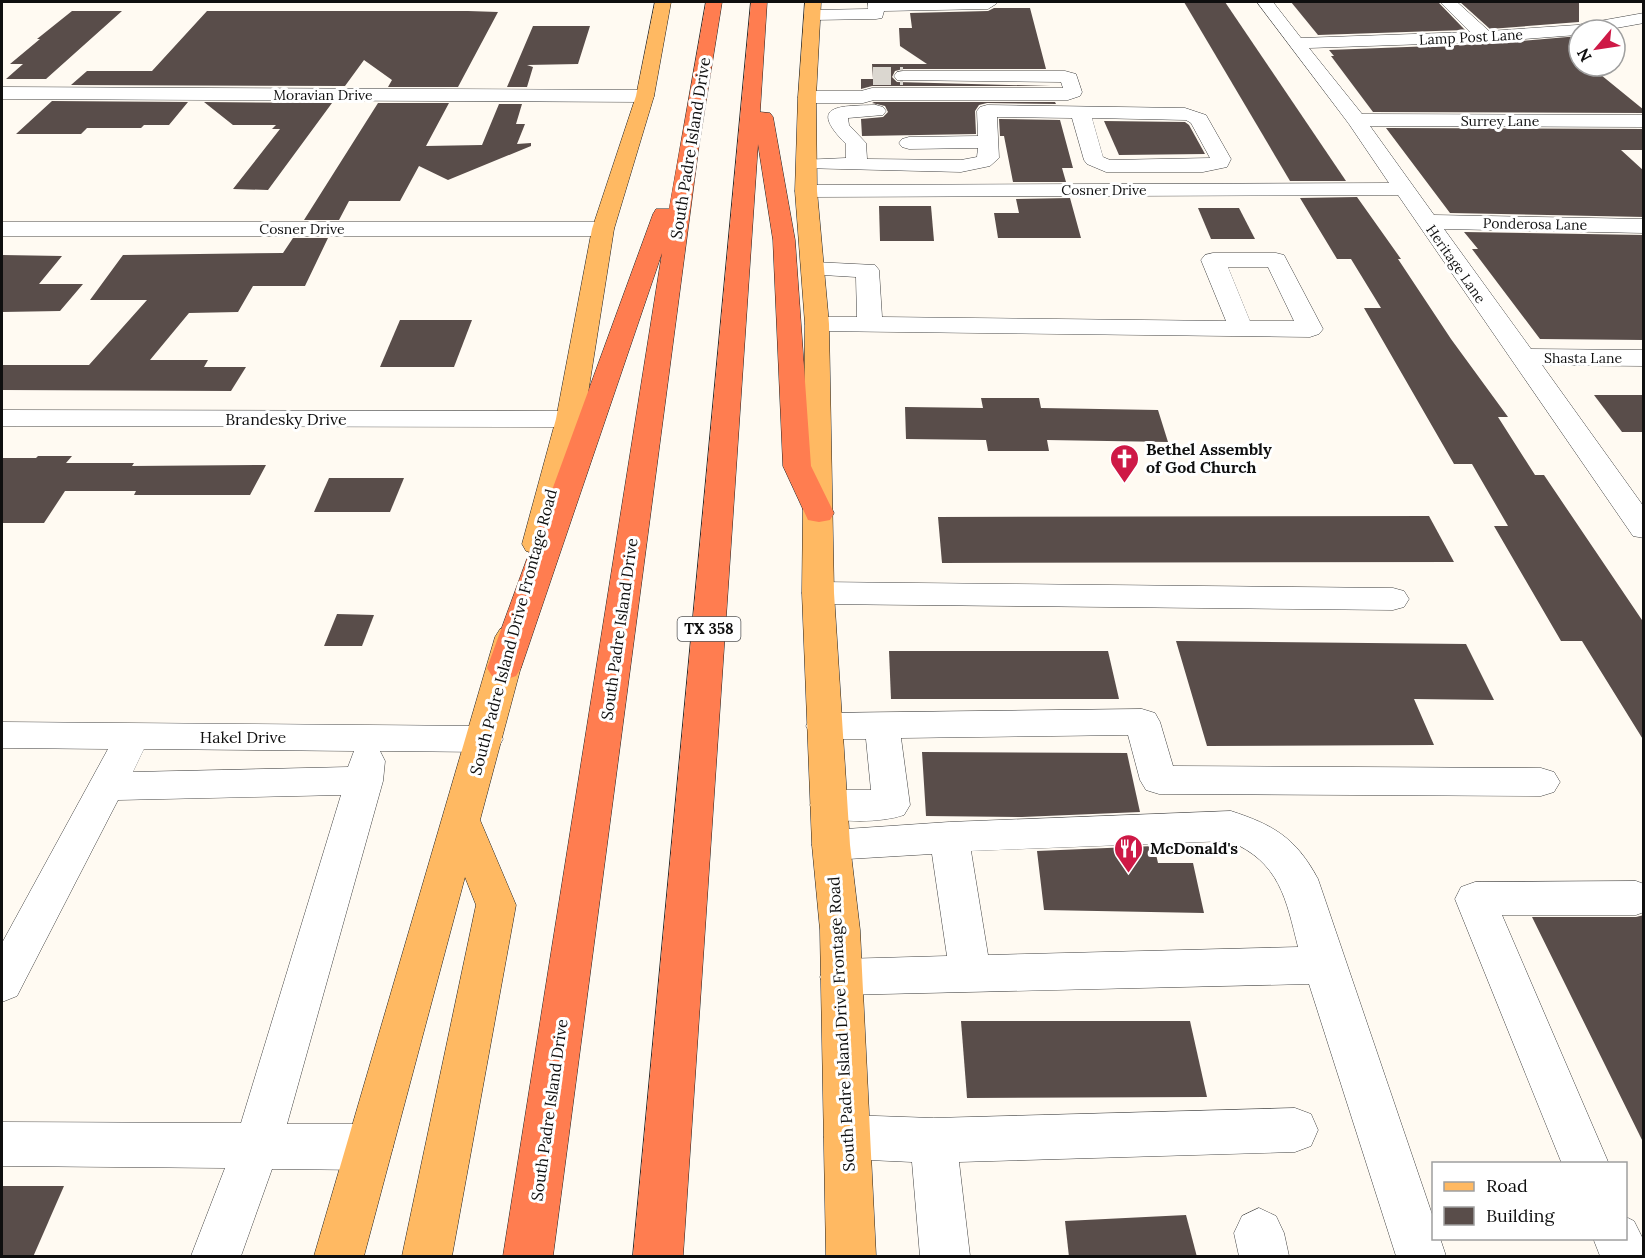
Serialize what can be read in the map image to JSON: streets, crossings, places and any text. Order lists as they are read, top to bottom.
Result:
{
  "streets": {
    "highway": ["South Padre Island Drive", "TX 358"],
    "main road": ["South Padre Island Drive Frontage Road"],
    "street": [
      "Lamp Post Lane",
      "Moravian Drive",
      "Surrey Lane",
      "Cosner Drive",
      "Ponderosa Lane",
      "Heritage Lane",
      "Shasta Lane",
      "Brandesky Drive",
      "Hakel Drive"
    ]
  },
  "crossings": [
    ["Lamp Post Lane", "Heritage Lane"],
    ["Moravian Drive", "South Padre Island Drive Frontage Road"],
    ["Surrey Lane", "Heritage Lane"],
    ["Cosner Drive", "Heritage Lane"],
    ["Cosner Drive", "South Padre Island Drive Frontage Road"],
    ["Ponderosa Lane", "Heritage Lane"],
    ["Heritage Lane", "Shasta Lane"],
    ["Brandesky Drive", "South Padre Island Drive Frontage Road"],
    ["South Padre Island Drive Frontage Road", "Hakel Drive"]
  ],
  "places": {
    "church": ["Bethel Assembly of God Church"],
    "restaurant": ["McDonald's"]
  },
  "legend": ["Road", "Building"],
  "north": "bottom left"
}
